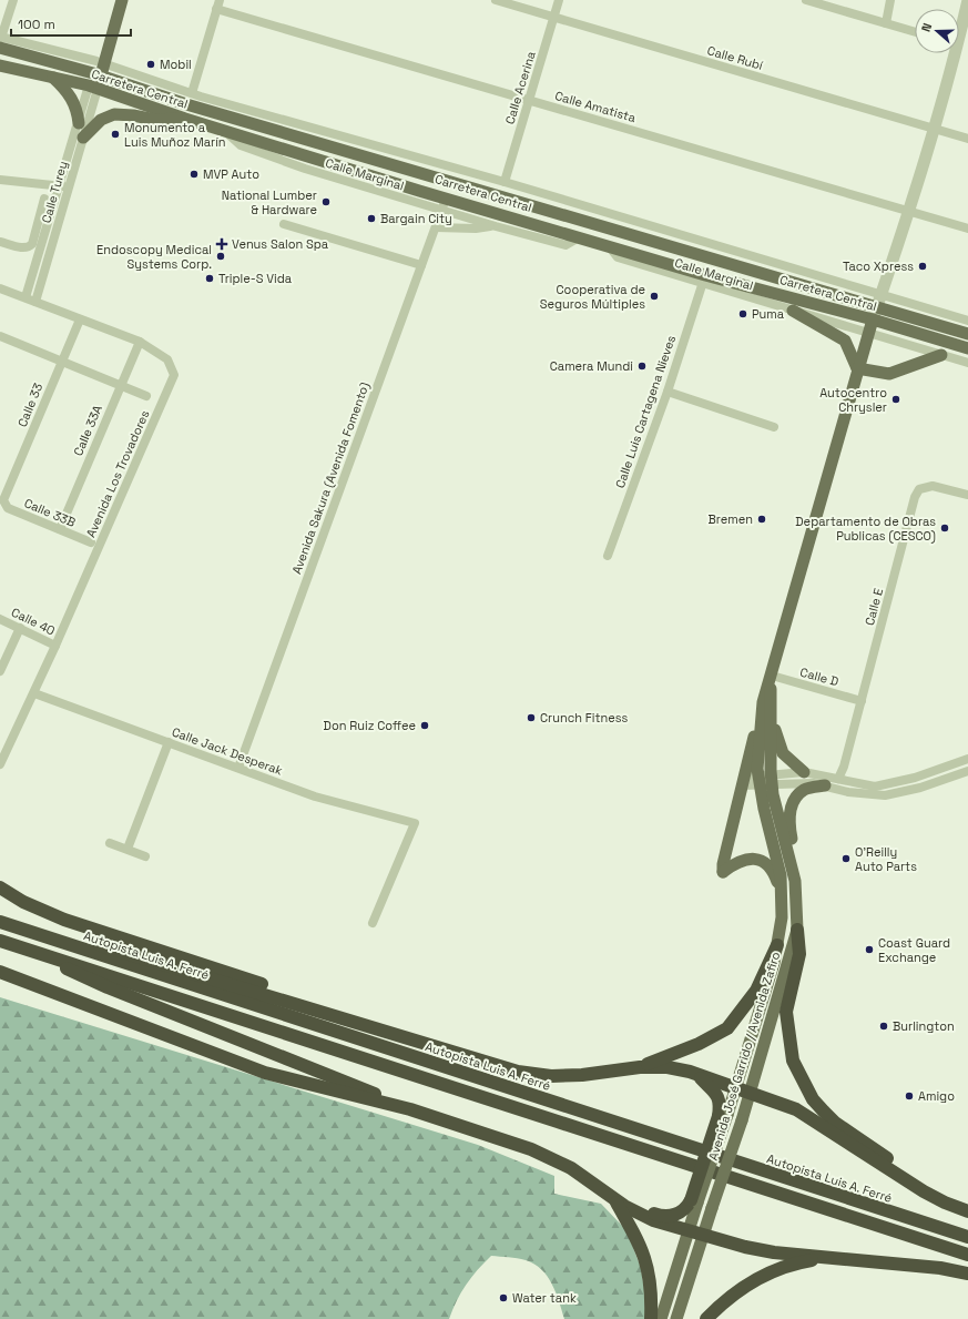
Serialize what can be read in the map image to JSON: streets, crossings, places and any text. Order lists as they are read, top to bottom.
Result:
{
  "streets": {
    "highway": ["Autopista Luis A. Ferré"],
    "main road": ["Carretera Central", "Avenida José Garrido / Avenida Zafiro"],
    "street": [
      "Calle Rubí",
      "Calle Acerina",
      "Calle Amatista",
      "Calle Marginal",
      "Calle Turey",
      "Calle 33",
      "Calle Luis Cartagena Nieves",
      "Calle 33A",
      "Avenida Los Trovadores",
      "Avenida Sakura (Avenida Fomento)",
      "Calle 33B",
      "Calle E",
      "Calle 40",
      "Calle D",
      "Calle Jack Desperak"
    ]
  },
  "crossings": [
    ["Calle Rubí", "Calle Acerina"],
    ["Calle Acerina", "Calle Amatista"],
    ["Carretera Central", "Calle Marginal"],
    ["Carretera Central", "Calle Turey"],
    ["Carretera Central", "Calle Luis Cartagena Nieves"],
    ["Carretera Central", "Avenida Sakura (Avenida Fomento)"],
    ["Carretera Central", "Avenida José Garrido / Avenida Zafiro"],
    ["Calle Marginal", "Calle Luis Cartagena Nieves"],
    ["Calle Marginal", "Avenida José Garrido / Avenida Zafiro"],
    ["Calle Turey", "Avenida Los Trovadores"],
    ["Calle 33", "Avenida Los Trovadores"],
    ["Calle 33", "Calle 33B"],
    ["Calle 33A", "Avenida Los Trovadores"],
    ["Calle 33A", "Calle 33B"],
    ["Avenida Los Trovadores", "Calle 40"],
    ["Avenida Los Trovadores", "Calle Jack Desperak"],
    ["Avenida Sakura (Avenida Fomento)", "Calle Jack Desperak"],
    ["Calle E", "Calle D"],
    ["Calle D", "Avenida José Garrido / Avenida Zafiro"]
  ],
  "places": {
    "other": [
      "Mobil",
      "Monumento a Luis Muñoz Marín",
      "MVP Auto",
      "National Lumber & Hardware",
      "Bargain City",
      "Endoscopy Medical Systems Corp.",
      "Taco Xpress",
      "Triple-S Vida",
      "Cooperativa de Seguros Múltiples",
      "Puma",
      "Camera Mundi",
      "Autocentro Chrysler",
      "Bremen",
      "Departamento de Obras Publicas (CESCO)",
      "Crunch Fitness",
      "Don Ruiz Coffee",
      "O'Reilly Auto Parts",
      "Coast Guard Exchange",
      "Burlington",
      "Amigo",
      "Water tank"
    ],
    "health": ["Venus Salon Spa"]
  },
  "scale_bar": "100 m",
  "north": "left"
}
